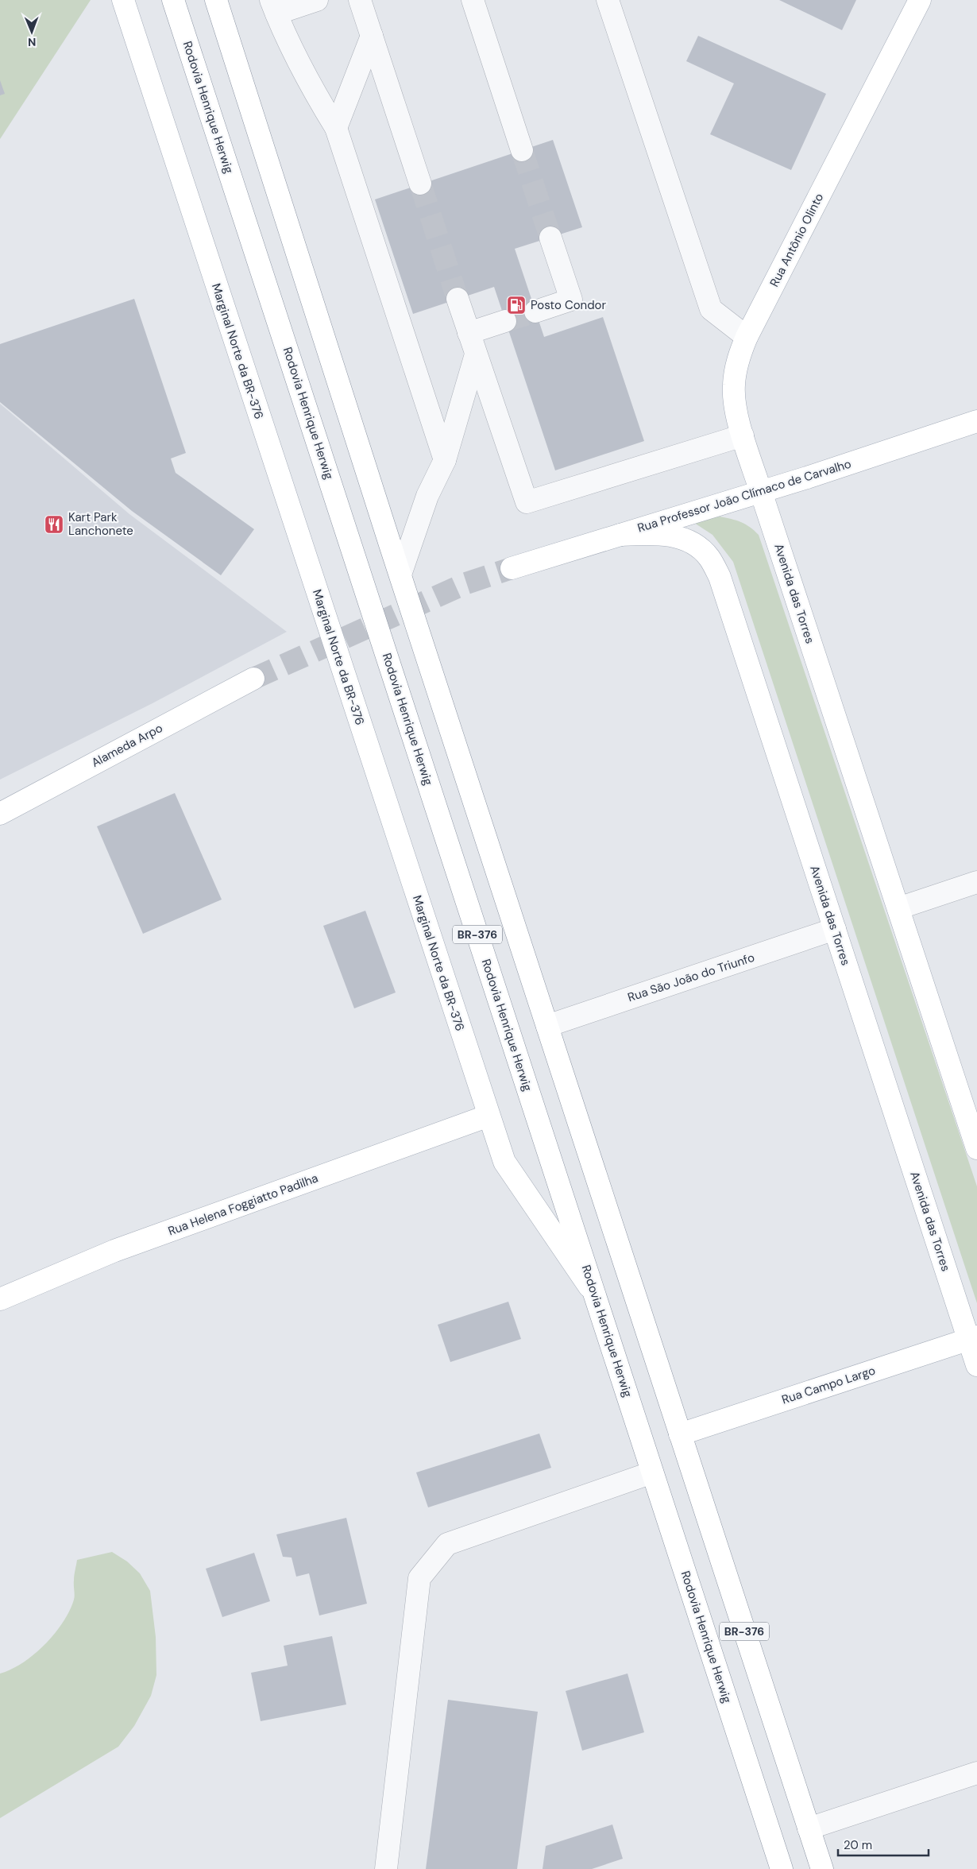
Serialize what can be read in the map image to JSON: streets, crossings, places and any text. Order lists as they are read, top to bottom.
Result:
{
  "streets": {
    "main road": [
      "Rodovia Henrique Herwig",
      "Rua Antônio Olinto",
      "Marginal Norte da BR-376",
      "Rua Professor João Clímaco de Carvalho",
      "Avenida das Torres",
      "Alameda Arpo",
      "BR-376",
      "Rua Helena Foggiatto Padilha",
      "Rua Campo Largo"
    ],
    "street": ["Rua São João do Triunfo"]
  },
  "crossings": [
    ["Rodovia Henrique Herwig", "Marginal Norte da BR-376"],
    ["Rua Antônio Olinto", "Rua Professor João Clímaco de Carvalho"],
    ["Rua Antônio Olinto", "Avenida das Torres"],
    ["Marginal Norte da BR-376", "Rua Helena Foggiatto Padilha"],
    ["Rua Professor João Clímaco de Carvalho", "Avenida das Torres"],
    ["Avenida das Torres", "Rua São João do Triunfo"],
    ["Avenida das Torres", "Rua Campo Largo"],
    ["BR-376", "Rua São João do Triunfo"],
    ["BR-376", "Rua Campo Largo"]
  ],
  "places": {
    "fuel station": ["Posto Condor"],
    "restaurant": ["Kart Park Lanchonete"]
  },
  "scale_bar": "20 m",
  "north": "bottom"
}
